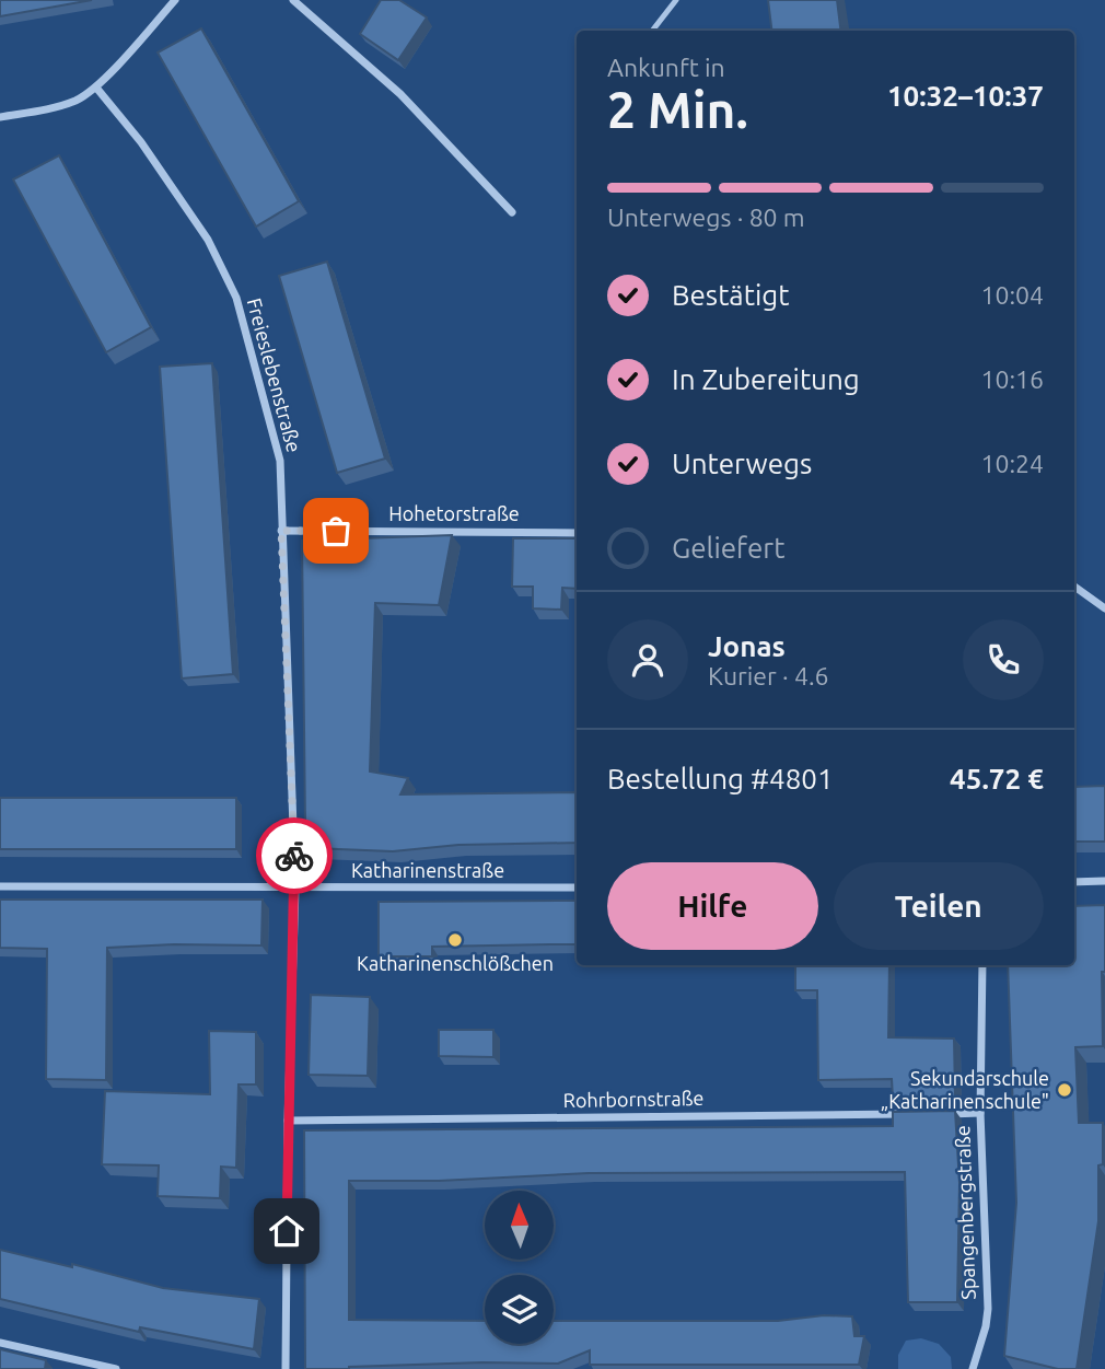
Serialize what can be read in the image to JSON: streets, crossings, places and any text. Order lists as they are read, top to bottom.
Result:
{
  "streets": {
    "street": [
      "Freieslebenstraße",
      "Hohetorstraße",
      "Katharinenstraße",
      "Rohrbornstraße",
      "Spangenbergstraße"
    ]
  },
  "crossings": [
    ["Freieslebenstraße", "Hohetorstraße"],
    ["Freieslebenstraße", "Katharinenstraße"],
    ["Freieslebenstraße", "Rohrbornstraße"]
  ],
  "places": ["Katharinenschlößchen", "Sekundarschule „Katharinenschule\""],
  "north": "top",
  "page": {
    "heading": ["2 Min.", "Ankunft in", "10:32–10:37"],
    "panel": [
      "Jonas",
      "Kurier · 4.6",
      "Bestellung #4801",
      "45.72 €"
    ],
    "bar": "Unterwegs · 80 m",
    "list": [
      ["Bestätigt", "10:04"],
      ["In Zubereitung", "10:16"],
      ["Unterwegs", "10:24"],
      "Geliefert"
    ],
    "buttons": ["Hilfe", "Teilen"]
  }
}
